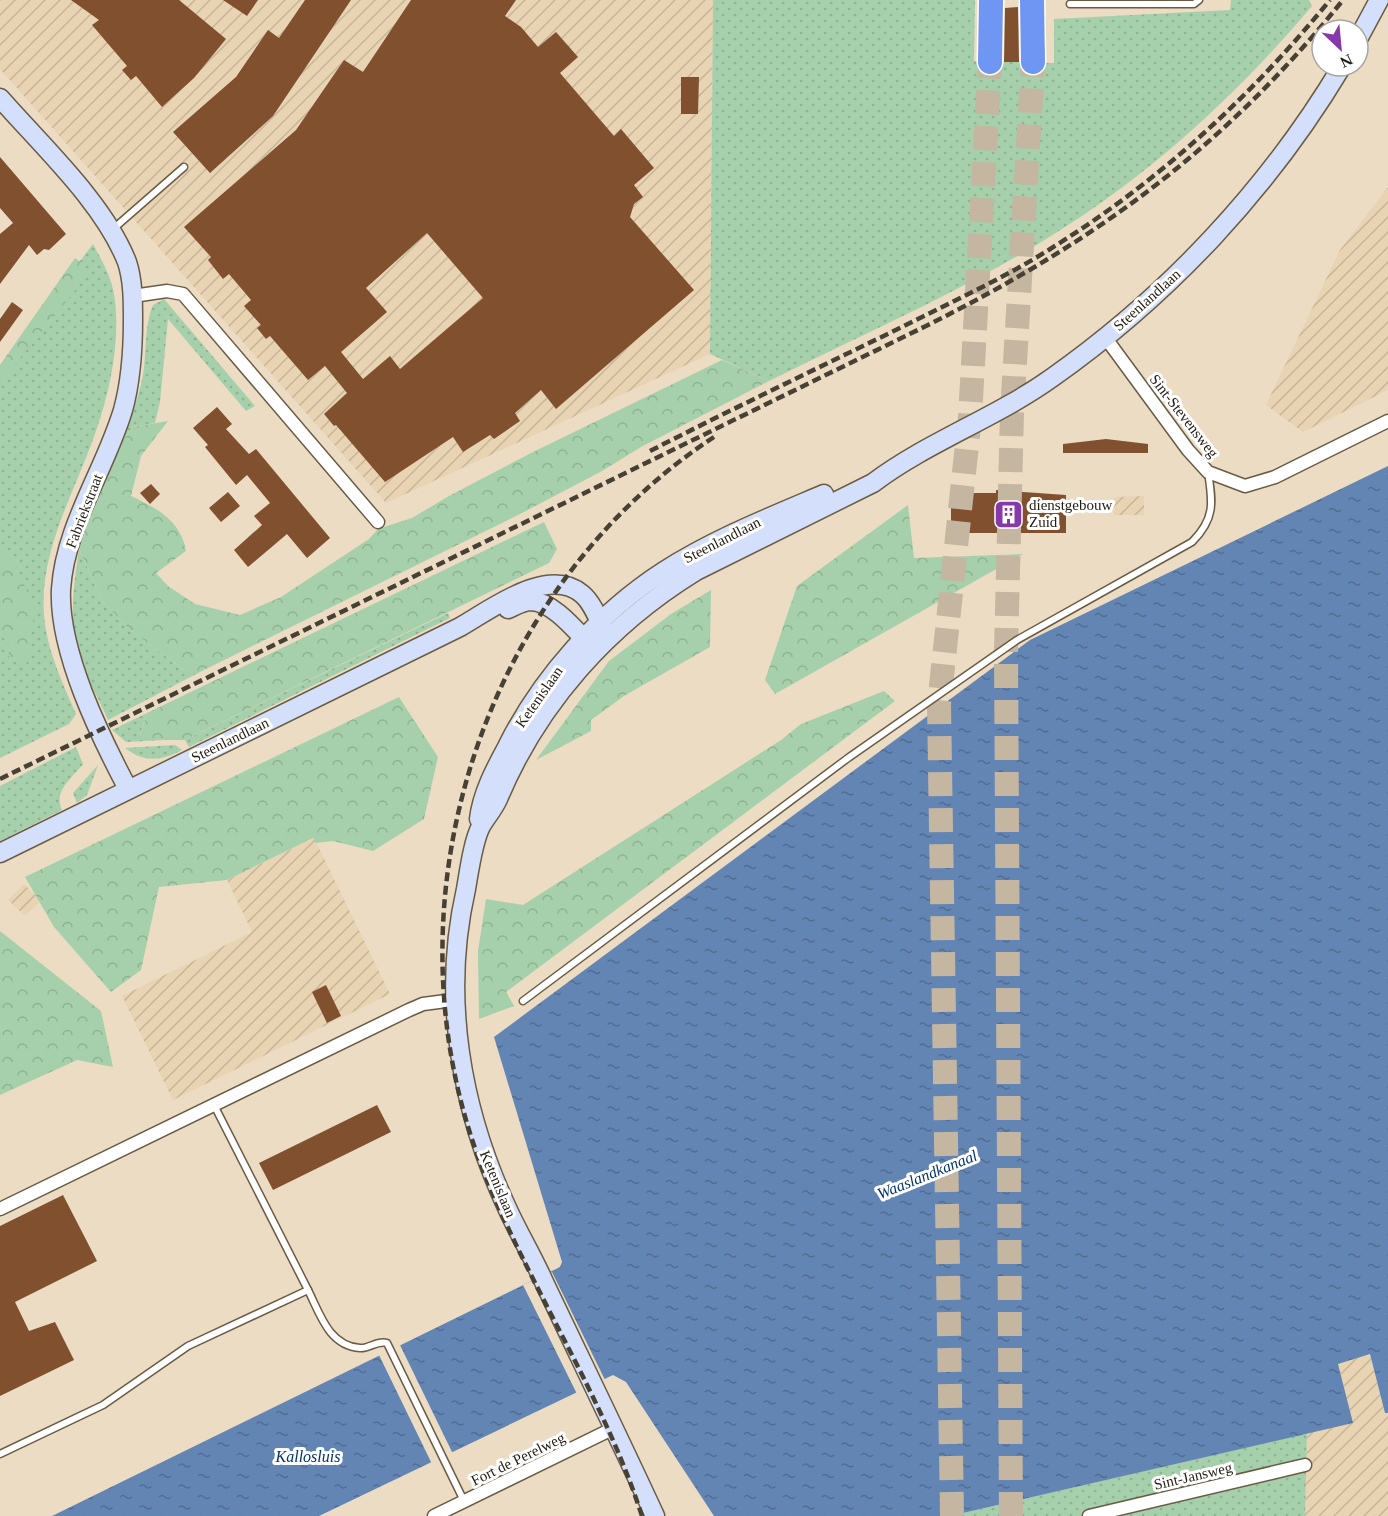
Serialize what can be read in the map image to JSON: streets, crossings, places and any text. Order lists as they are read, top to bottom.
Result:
{
  "streets": {
    "main road": ["Steenlandlaan", "Fabriekstraat", "Ketenislaan"],
    "street": ["Sint-Stevensweg", "Fort de Perelweg", "Sint-Jansweg"]
  },
  "crossings": [
    ["Steenlandlaan", "Sint-Stevensweg"],
    ["Steenlandlaan", "Fabriekstraat"],
    ["Steenlandlaan", "Ketenislaan"],
    ["Ketenislaan", "Fort de Perelweg"]
  ],
  "water": ["Waaslandkanaal", "Kallosluis"],
  "places": {
    "building": ["dienstgebouw Zuid"]
  },
  "north": "bottom right"
}
